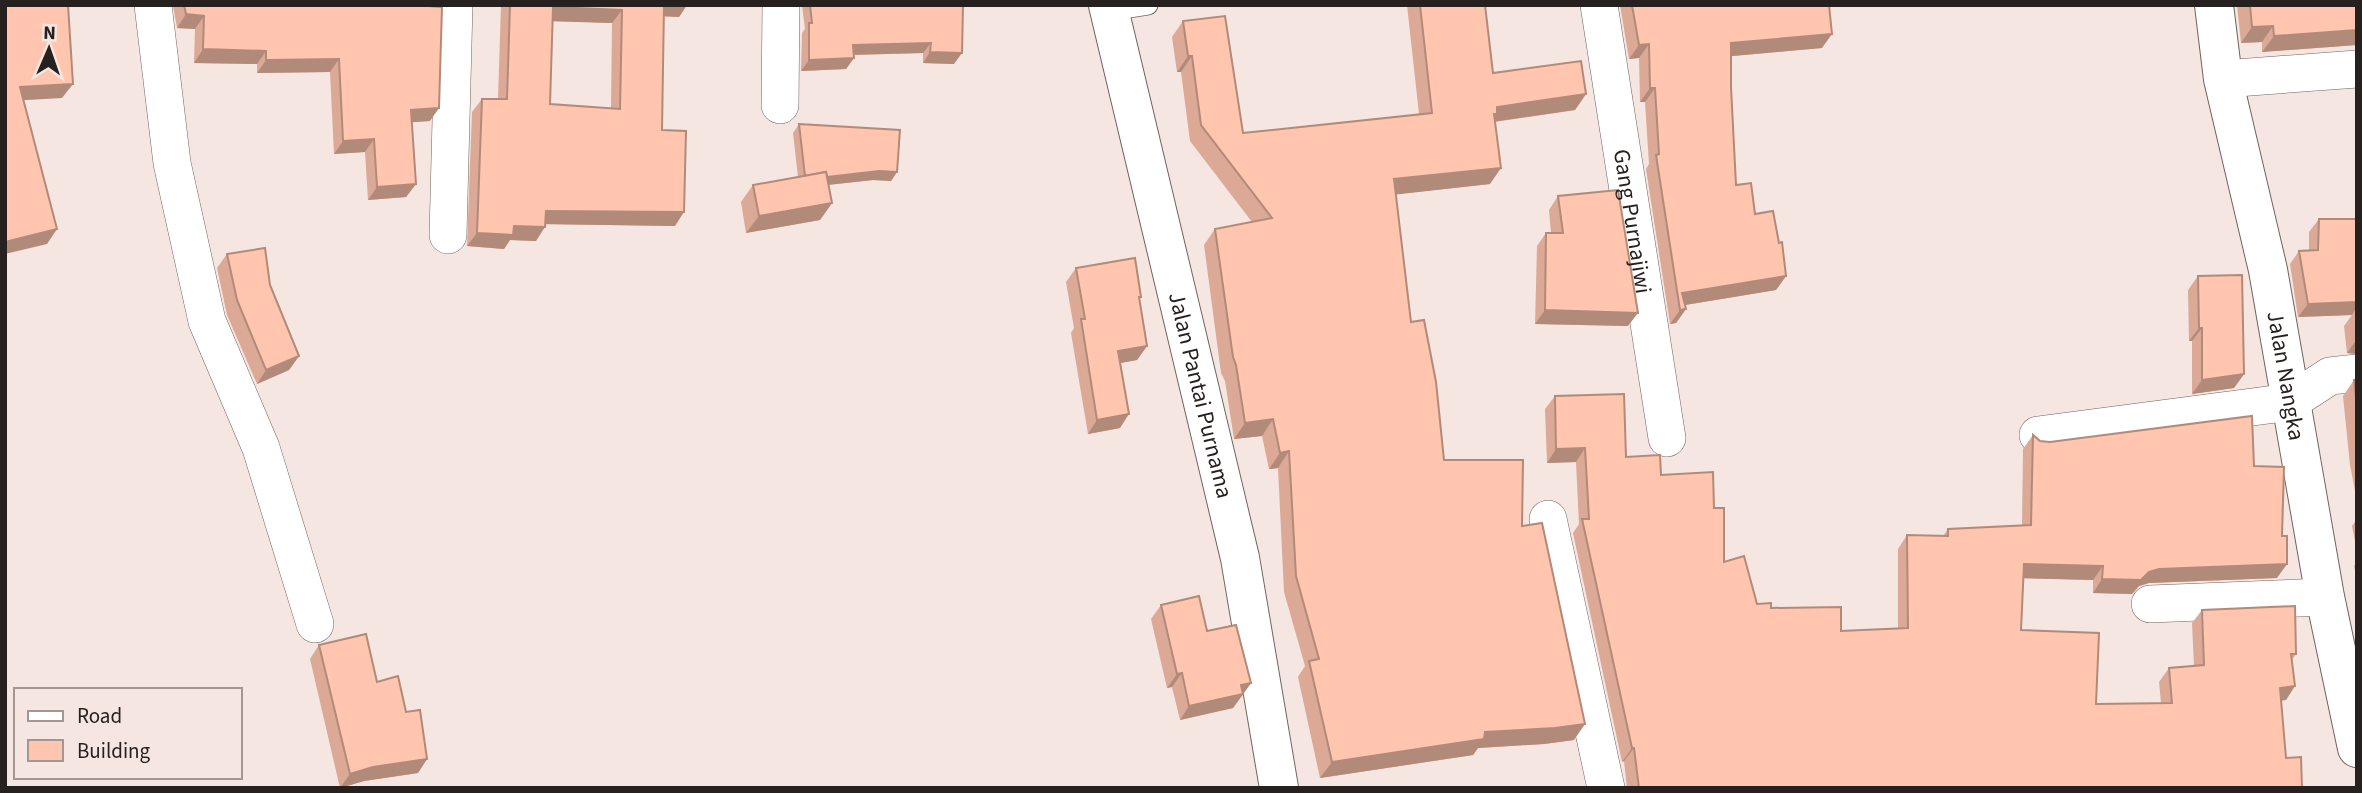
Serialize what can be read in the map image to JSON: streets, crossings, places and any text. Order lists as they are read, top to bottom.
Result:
{
  "streets": {
    "street": ["Gang Purnajiwi", "Jalan Nangka", "Jalan Pantai Purnama"]
  },
  "legend": ["Road", "Building"],
  "north": "top"
}
